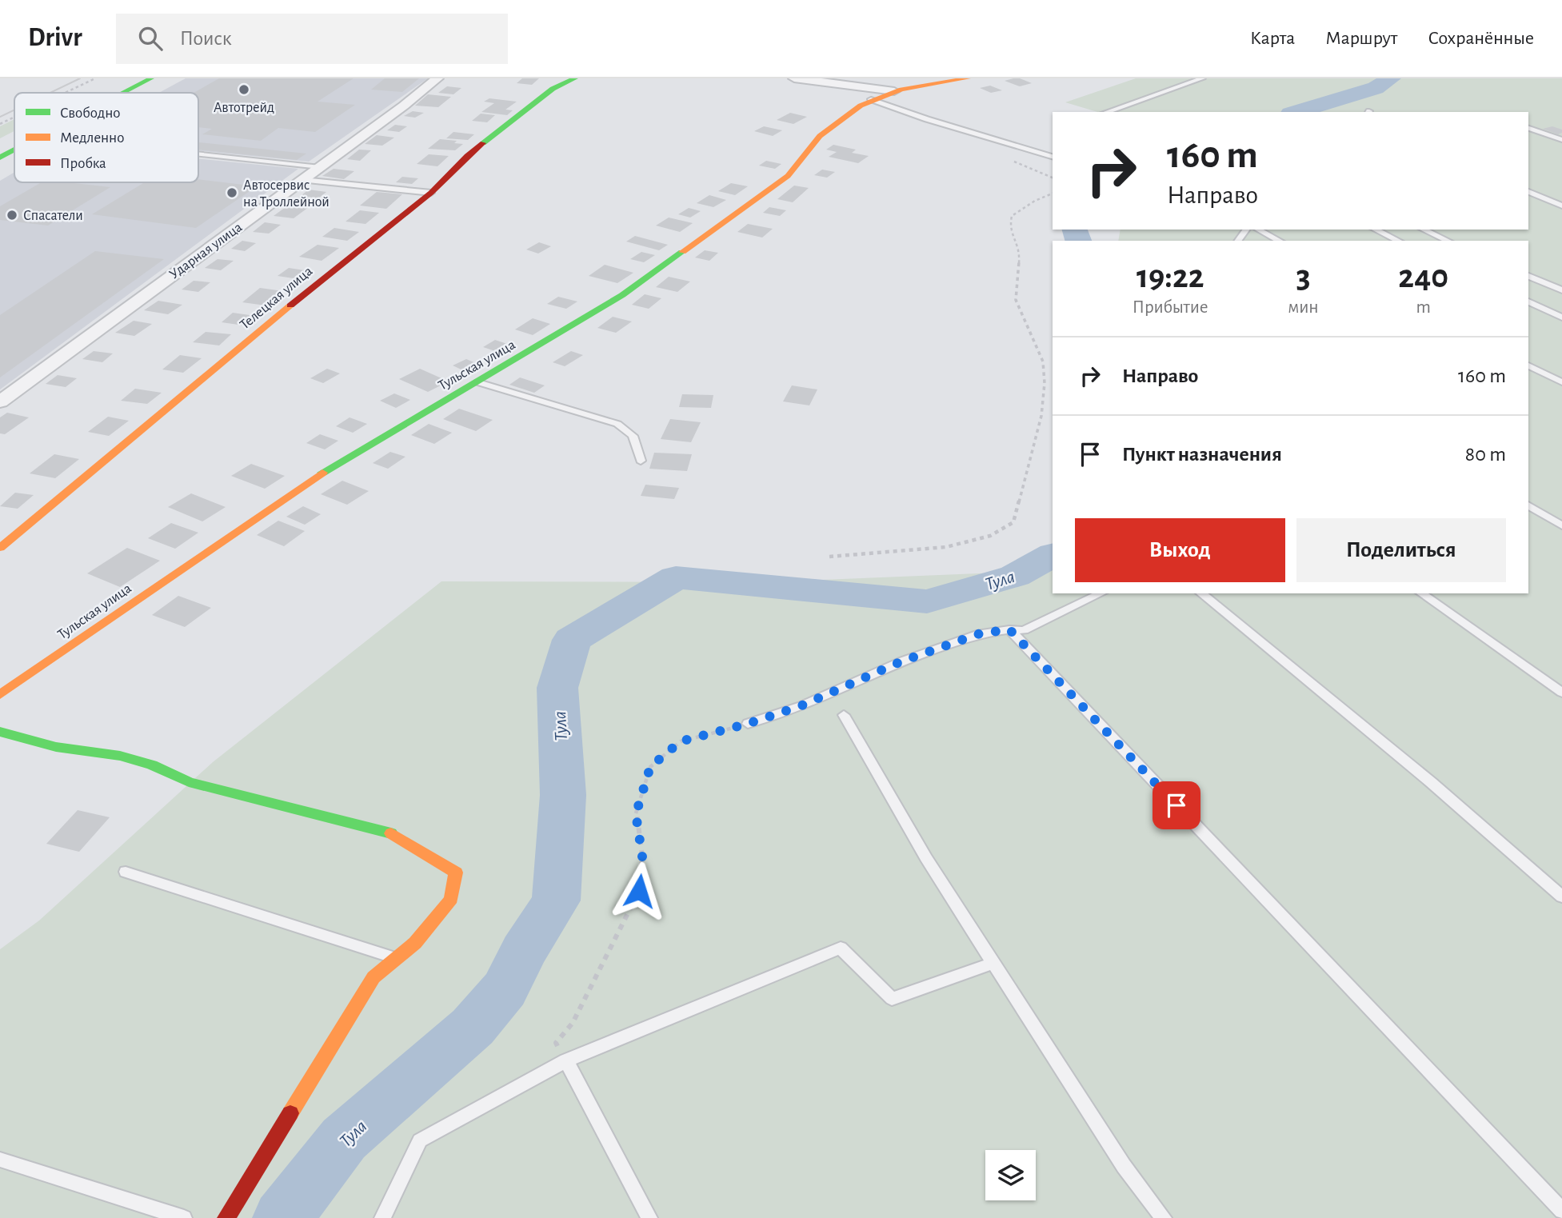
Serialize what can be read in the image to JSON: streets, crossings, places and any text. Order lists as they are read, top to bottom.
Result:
{
  "streets": {
    "street": ["Ударная улица", "Телецкая улица", "Тульская улица"]
  },
  "water": ["Тула"],
  "places": ["Автотрейд", "Автосервис на Троллейной", "Спасатели"],
  "legend": ["Свободно", "Медленно", "Пробка"],
  "page": {
    "header": "Drivr",
    "search": "Поиск",
    "nav": ["Карта", "Маршрут", "Сохранённые"],
    "turn": ["160 m", "Направо"],
    "eta": [
      "19:22",
      "Прибытие",
      "3",
      "мин",
      "240",
      "m"
    ],
    "list": [
      {
        "name": "Направо",
        "value": "160 m"
      },
      {
        "name": "Пункт назначения",
        "value": "80 m"
      }
    ],
    "buttons": ["Выход", "Поделиться"]
  }
}
